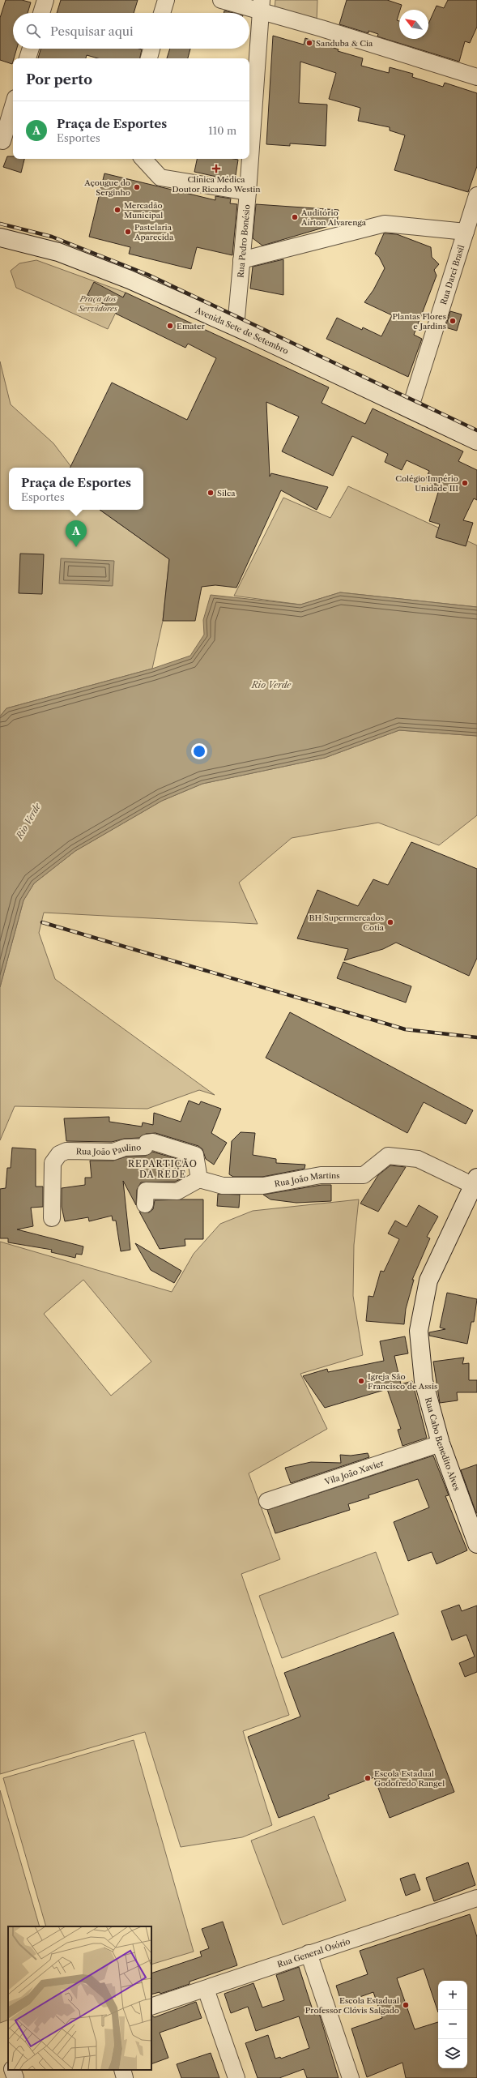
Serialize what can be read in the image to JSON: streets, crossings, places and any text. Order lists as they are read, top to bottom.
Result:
{
  "streets": {
    "main road": ["Avenida Sete de Setembro", "Rua Cabo Benedito Alves"],
    "street": [
      "Rua Pedro Bonésio",
      "Rua Darci Brasil",
      "Rua João Paulino",
      "Rua João Martins",
      "Vila João Xavier",
      "Rua General Osório"
    ]
  },
  "crossings": [
    ["Rua Pedro Bonésio", "Avenida Sete de Setembro"],
    ["Rua Darci Brasil", "Avenida Sete de Setembro"],
    ["Rua João Paulino", "Rua João Martins"],
    ["Rua João Martins", "Rua Cabo Benedito Alves"],
    ["Rua Cabo Benedito Alves", "Vila João Xavier"]
  ],
  "districts": ["REPARTIÇÃO DA REDE"],
  "water": ["Rio Verde"],
  "parks": ["Praça dos Servidores"],
  "places": {
    "other": [
      "Sanduba & Cia",
      "Açougue do Serginho",
      "Mercadão Municipal",
      "Auditório Aírton Alvarenga",
      "Pastelaria Aparecida",
      "Plantas Flores e Jardins",
      "Emater",
      "Colégio Império Unidade III",
      "Silca",
      "BH Supermercados Cotia",
      "Igreja São Francisco de Assis",
      "Escola Estadual Godofredo Rangel",
      "Escola Estadual Professor Clóvis Salgado"
    ],
    "health": ["Clínica Médica Doutor Ricardo Westin"]
  },
  "north": "top left",
  "page": {
    "search": "Pesquisar aqui",
    "heading": "Por perto",
    "list": [
      {
        "mark": "A",
        "name": "Praça de Esportes",
        "note": "Esportes",
        "value": "110 m"
      }
    ],
    "popup": ["Praça de Esportes", "Esportes"],
    "pins": "A",
    "map_buttons": ["+", "−"]
  }
}
